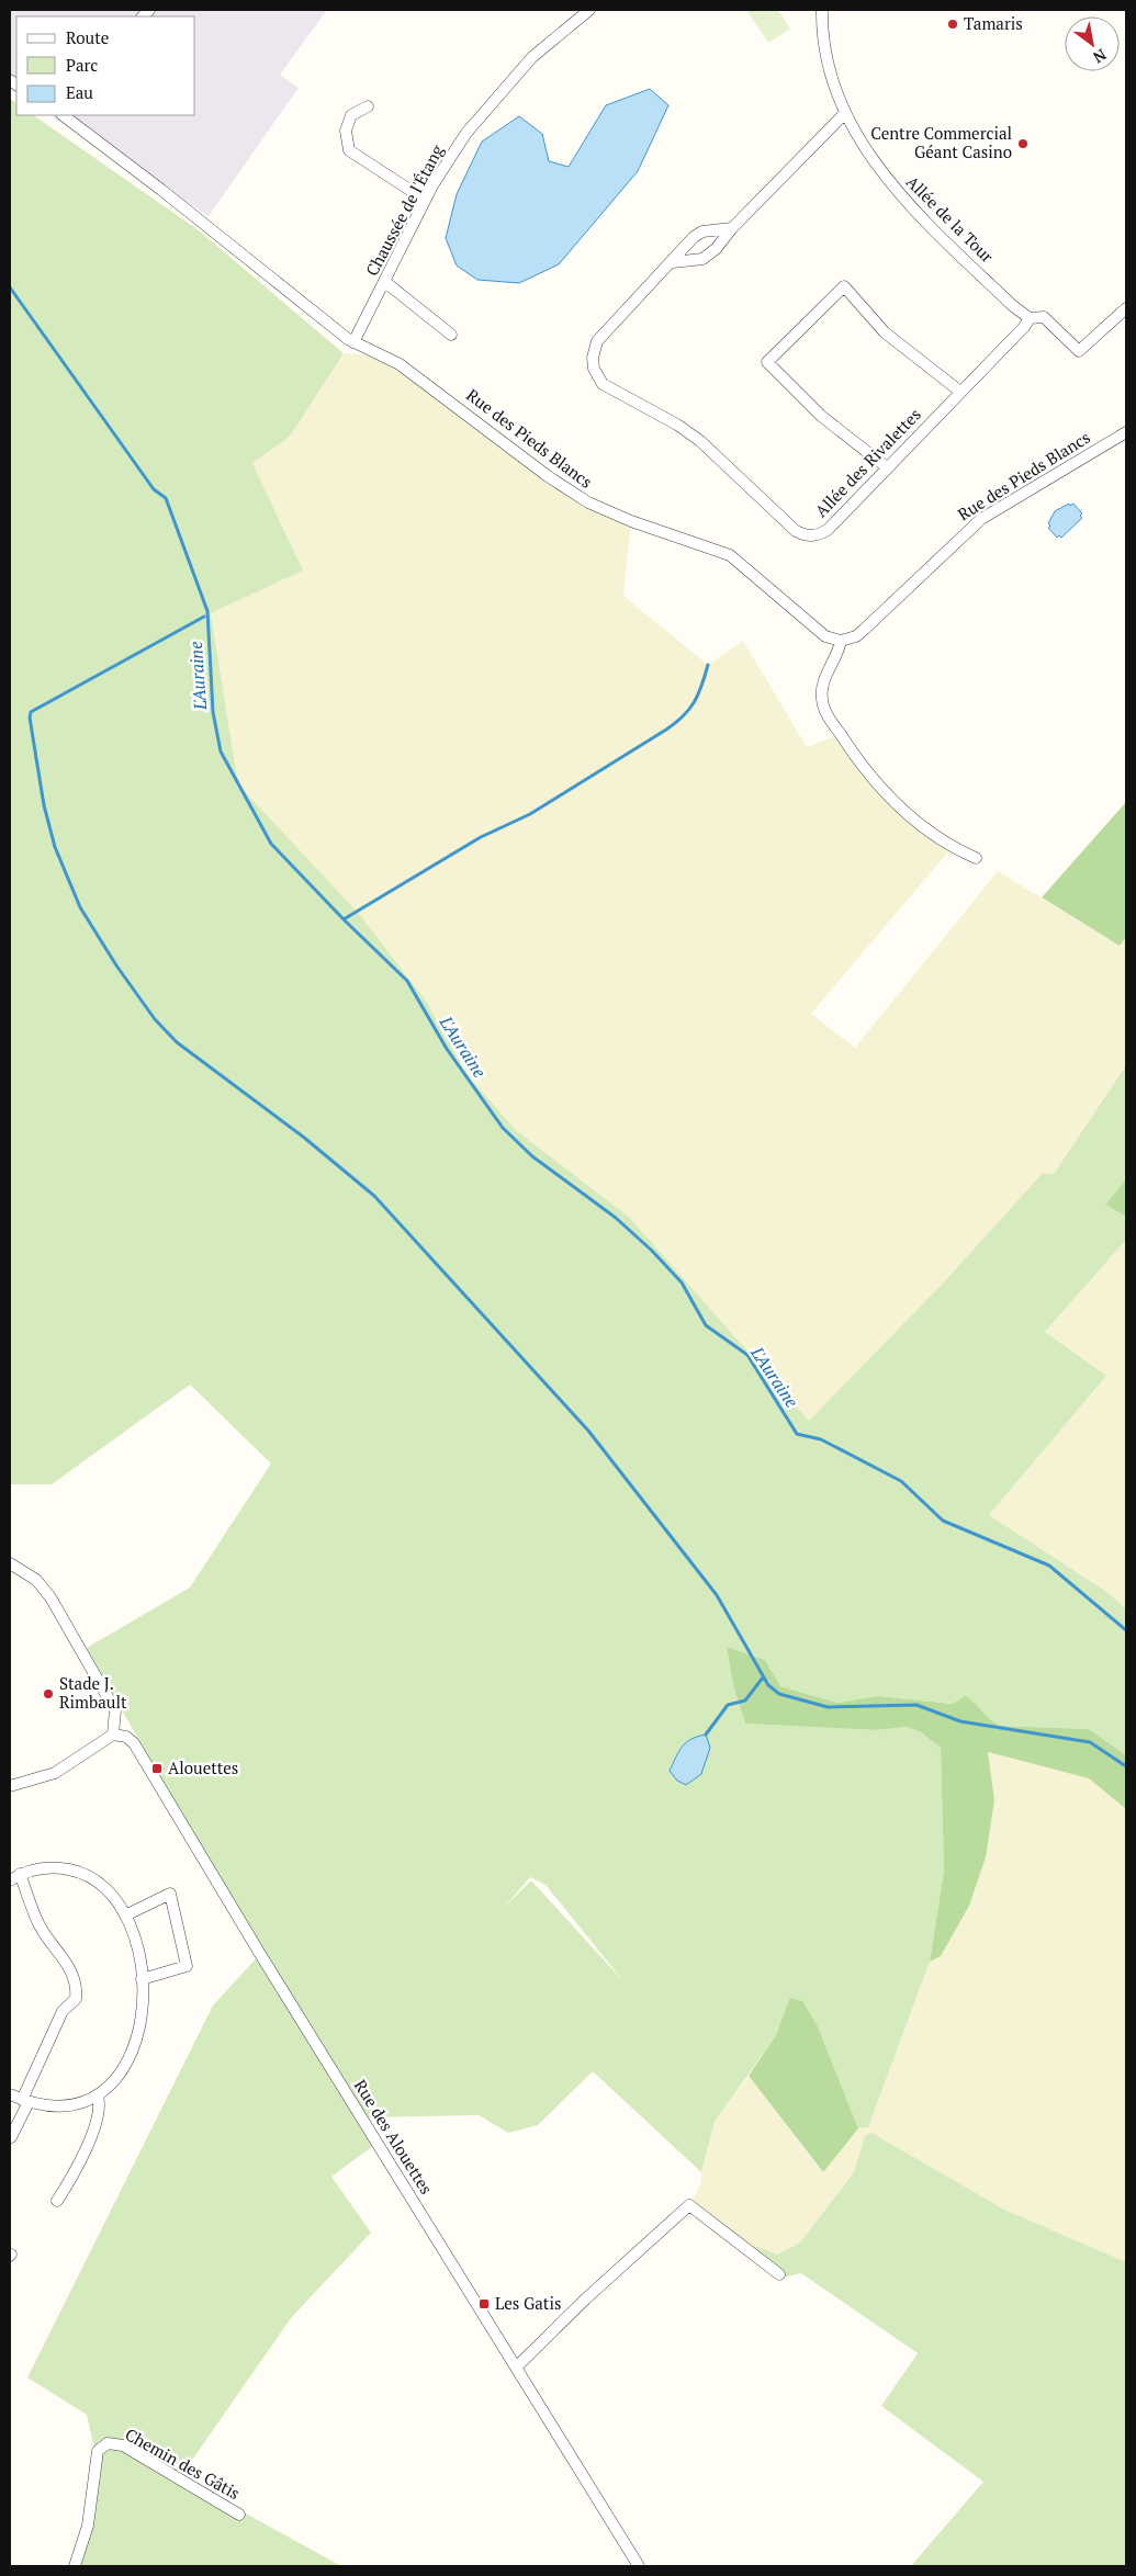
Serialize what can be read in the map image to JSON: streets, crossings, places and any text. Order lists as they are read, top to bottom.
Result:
{
  "streets": {
    "street": [
      "Chaussée de l'Étang",
      "Allée de la Tour",
      "Rue des Pieds Blancs",
      "Allée des Rivalettes",
      "Rue des Alouettes",
      "Chemin des Gâtis"
    ]
  },
  "crossings": [
    ["Chaussée de l'Étang", "Rue des Pieds Blancs"],
    ["Allée de la Tour", "Allée des Rivalettes"]
  ],
  "water": ["L'Auraine"],
  "places": {
    "other": ["Tamaris", "Centre Commercial Géant Casino", "Stade J. Rimbault"],
    "transit": ["Alouettes", "Les Gatis"]
  },
  "legend": ["Route", "Parc", "Eau"],
  "north": "bottom right"
}
